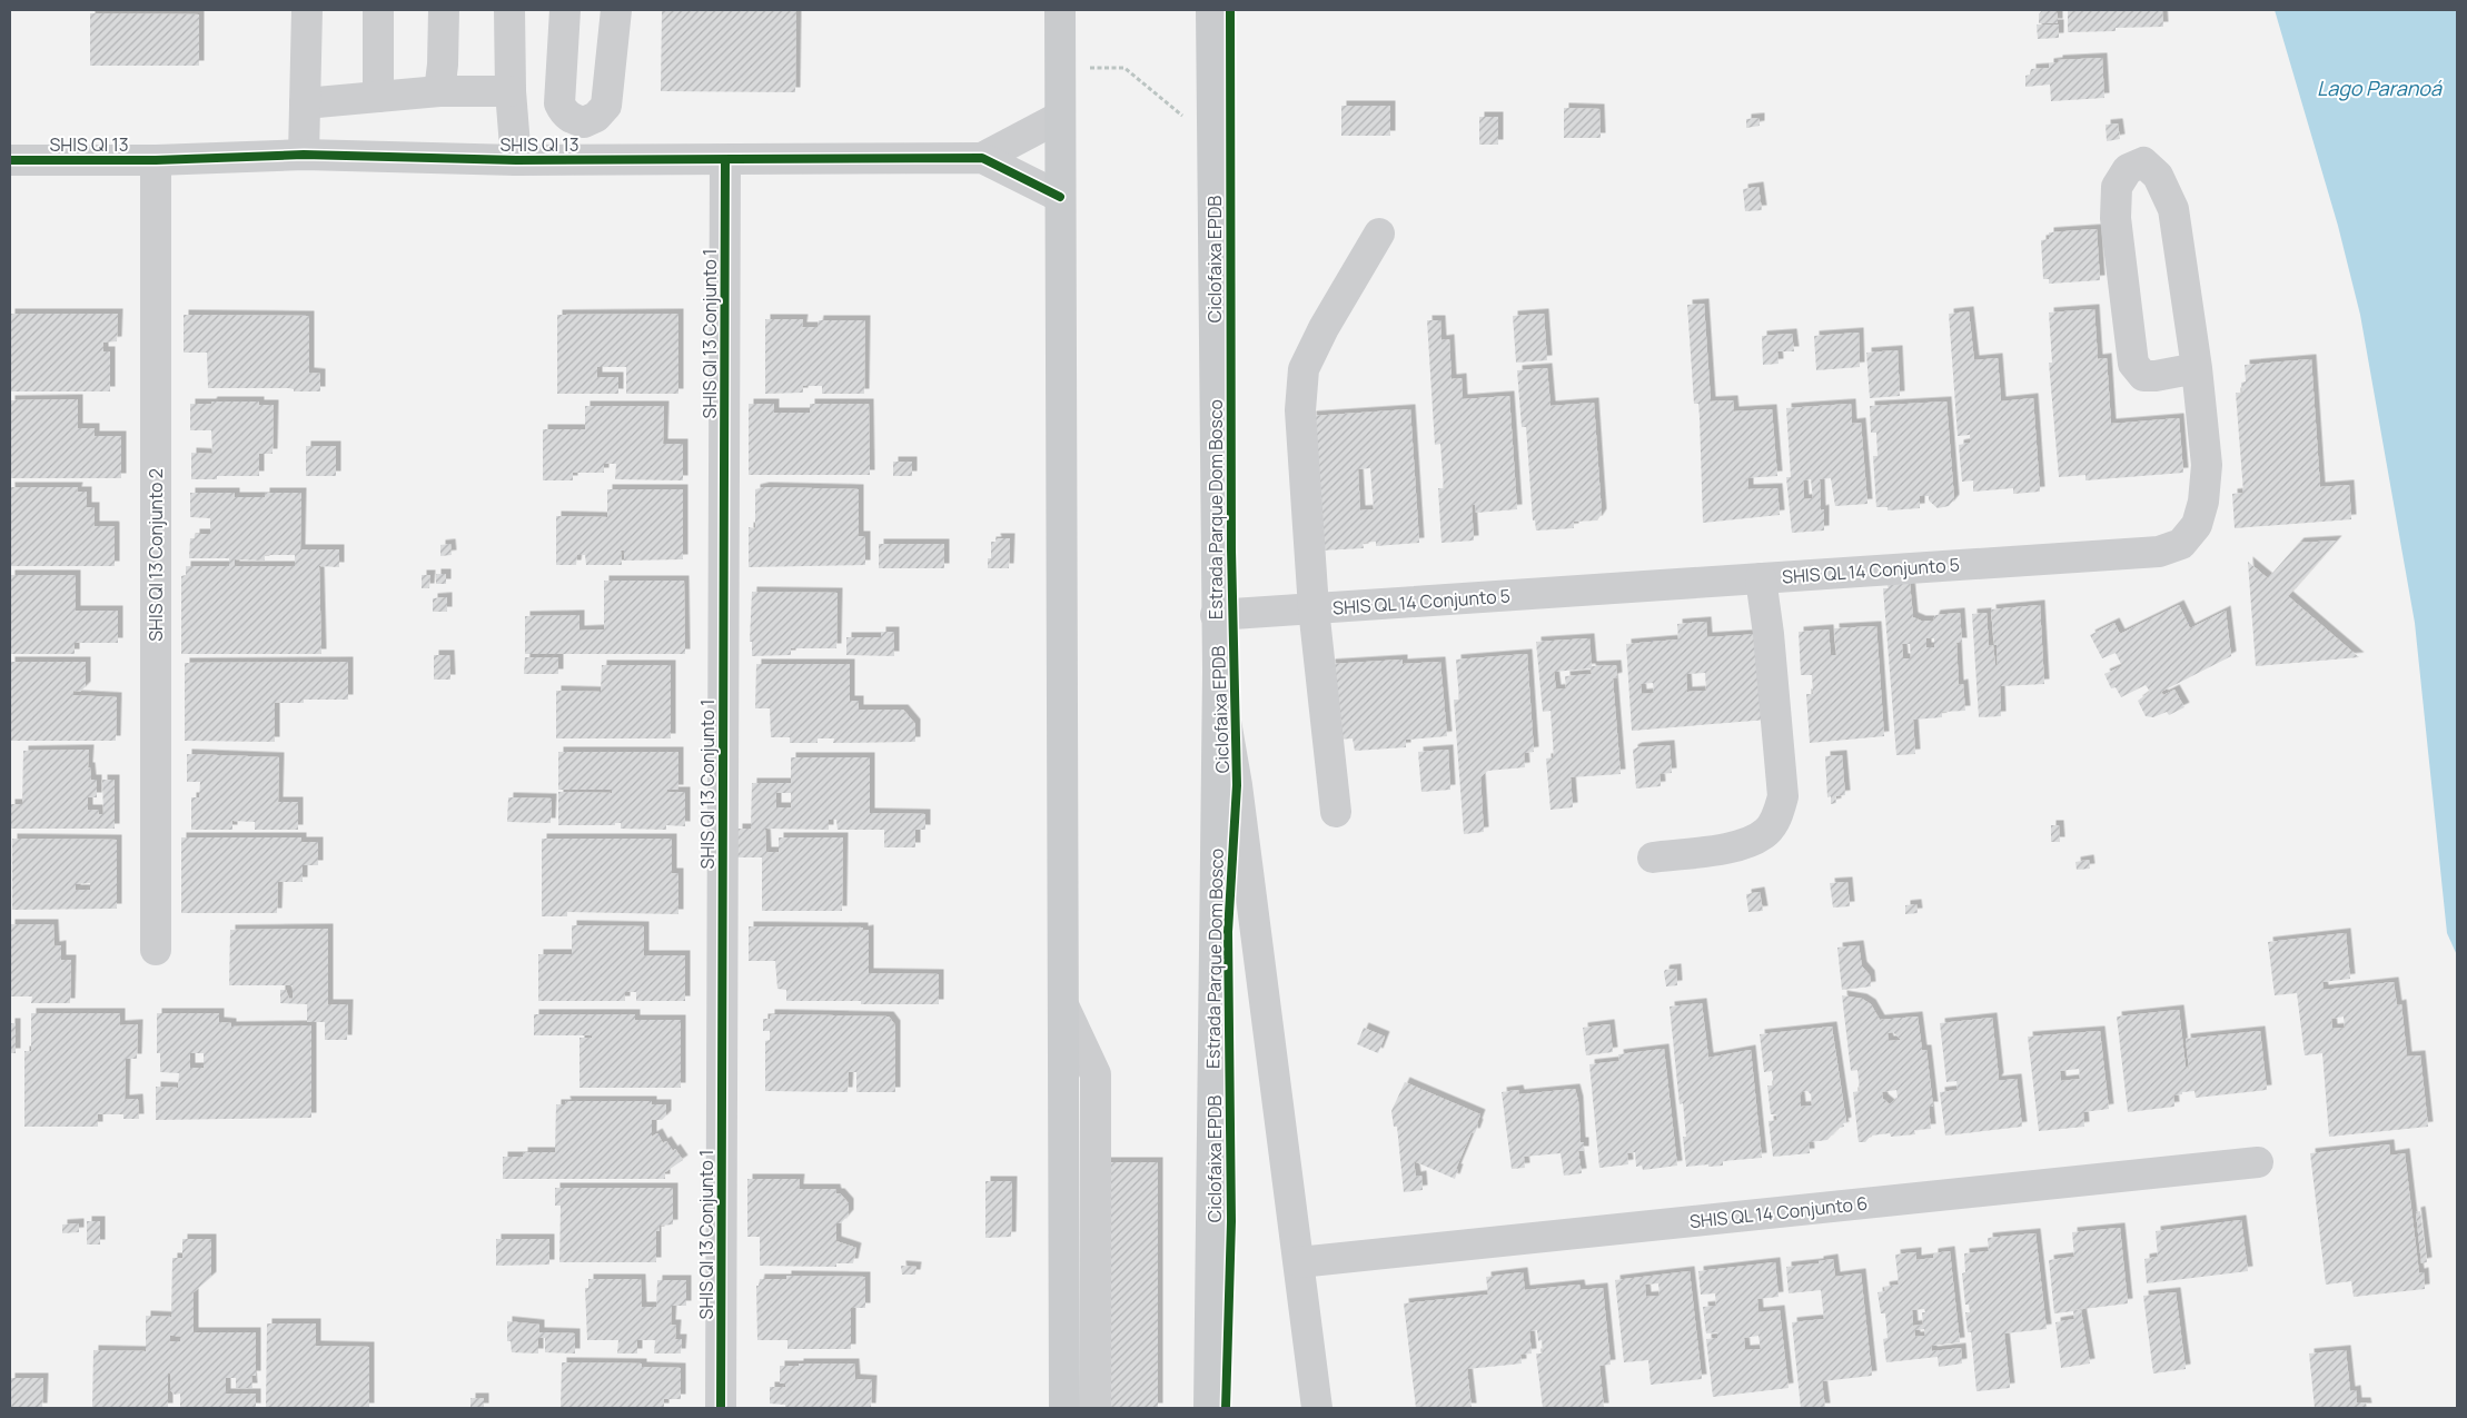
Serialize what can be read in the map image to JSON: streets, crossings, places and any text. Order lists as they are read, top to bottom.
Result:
{
  "streets": {
    "main road": ["Estrada Parque Dom Bosco"],
    "street": [
      "SHIS QI 13",
      "SHIS QI 13 Conjunto 1",
      "SHIS QI 13 Conjunto 2",
      "SHIS QL 14 Conjunto 5",
      "SHIS QL 14 Conjunto 6"
    ],
    "cycle path": ["Ciclofaixa EPDB"]
  },
  "crossings": [
    ["SHIS QI 13", "SHIS QI 13 Conjunto 1"],
    ["SHIS QI 13", "SHIS QI 13 Conjunto 2"],
    ["Estrada Parque Dom Bosco", "SHIS QL 14 Conjunto 5"]
  ],
  "water": ["Lago Paranoá"]
}
